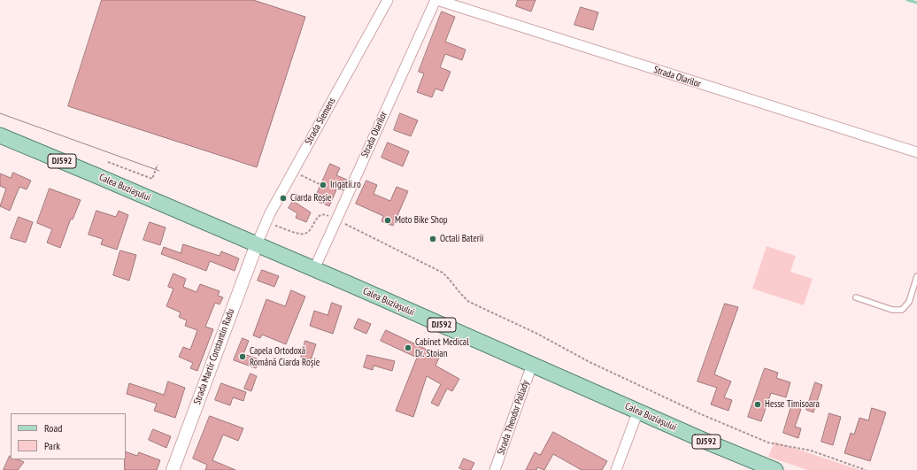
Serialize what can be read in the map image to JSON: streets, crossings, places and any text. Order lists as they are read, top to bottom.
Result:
{
  "streets": {
    "main road": ["DJ592", "Calea Buziașului"],
    "street": [
      "Strada Olarilor",
      "Strada Siemens",
      "Strada Martir Constantin Radu",
      "Strada Theodor Pallady"
    ]
  },
  "crossings": [
    ["Strada Olarilor", "Calea Buziașului"],
    ["Strada Siemens", "Calea Buziașului"],
    ["Strada Siemens", "Strada Martir Constantin Radu"],
    ["Calea Buziașului", "Strada Martir Constantin Radu"],
    ["Calea Buziașului", "Strada Theodor Pallady"]
  ],
  "places": [
    "Irigatii.ro",
    "Ciarda Roșie",
    "Moto Bike Shop",
    "Octali Baterii",
    "Cabinet Medical Dr. Stoian",
    "Capela Ortodoxă Română Ciarda Roșie",
    "Hesse Timisoara"
  ],
  "legend": ["Road", "Park"]
}
